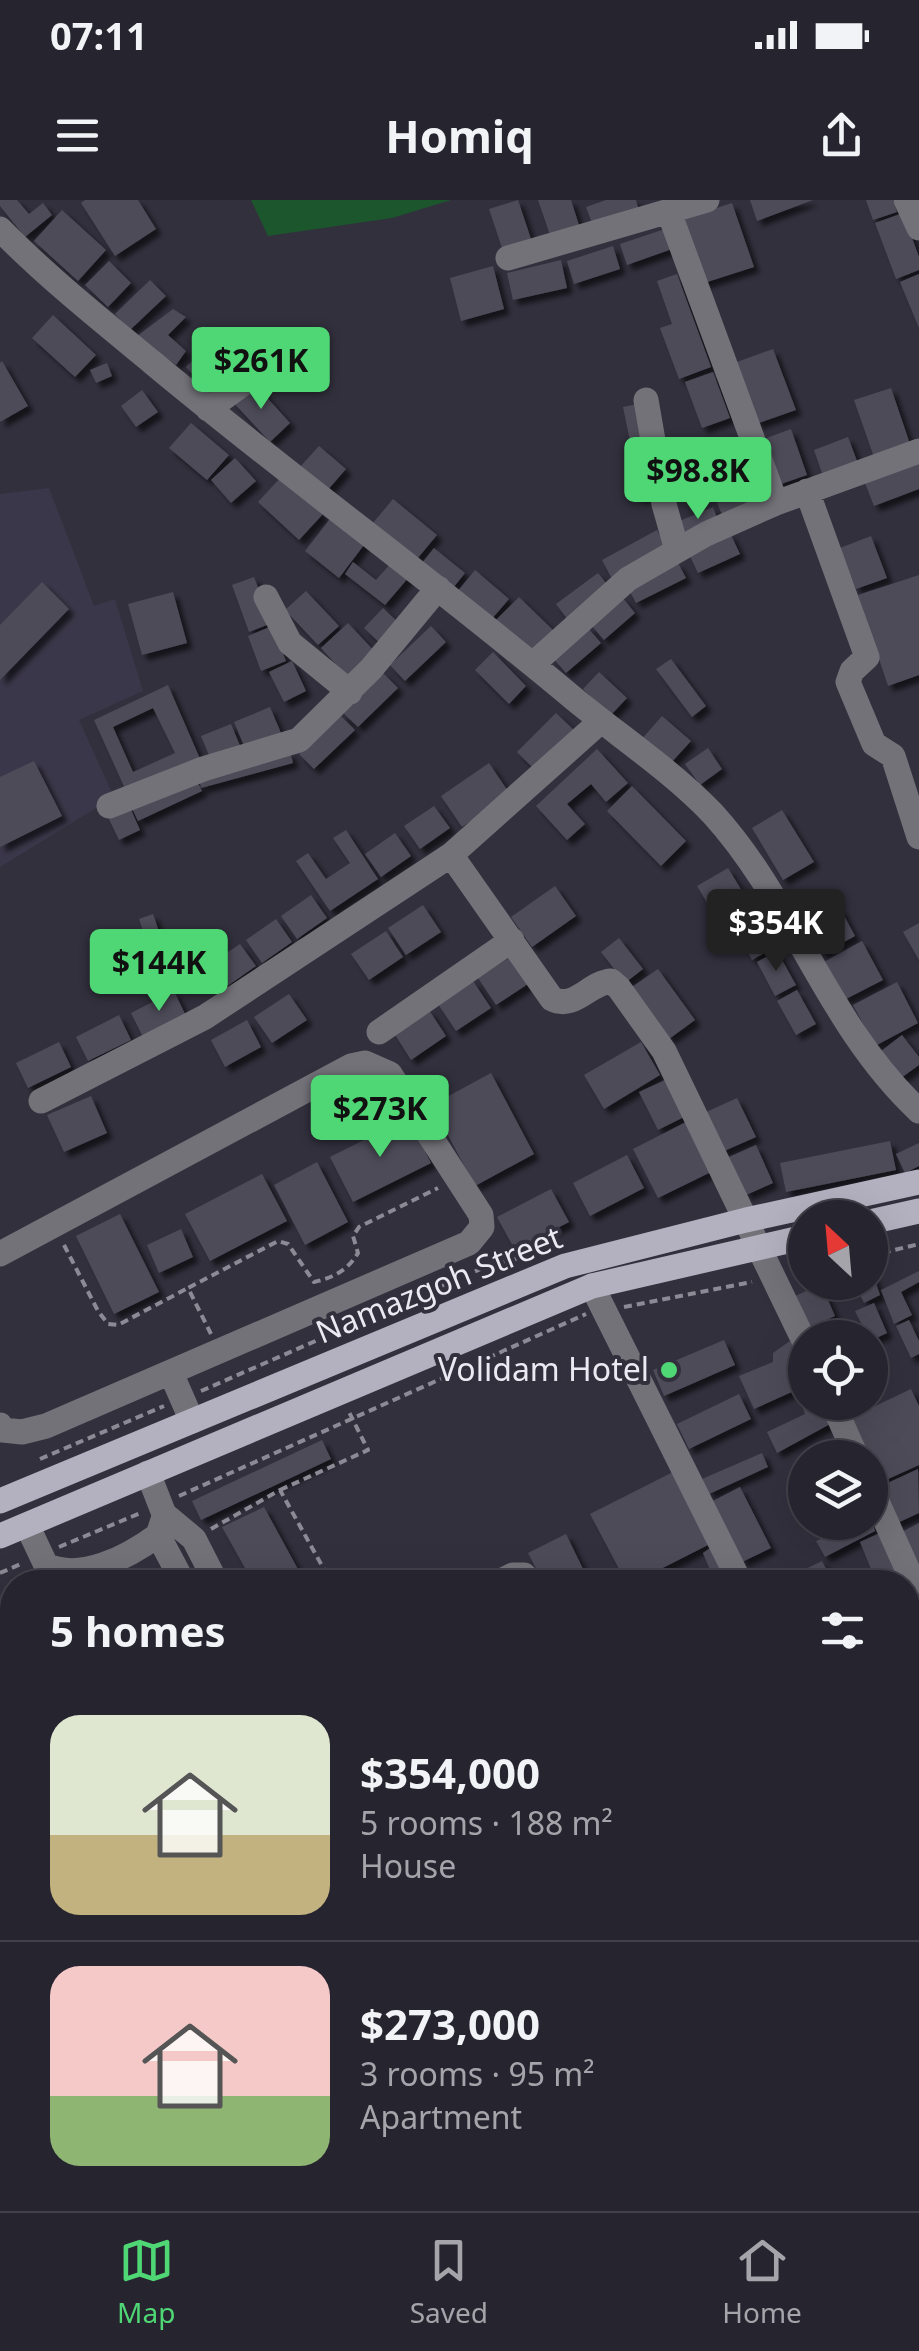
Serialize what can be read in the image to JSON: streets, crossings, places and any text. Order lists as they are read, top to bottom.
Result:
{
  "streets": {
    "main road": ["Namazgoh Street"]
  },
  "places": ["Volidam Hotel"],
  "north": "top left",
  "page": {
    "status": "07:11",
    "header": "Homiq",
    "price": [
      "$261K",
      "$98.8K",
      "$354K",
      "$144K",
      "$273K"
    ],
    "heading": "5 homes",
    "list": [
      {
        "name": "$354,000",
        "note": "5 rooms · 188 m² · House"
      },
      {
        "name": "$273,000",
        "note": "3 rooms · 95 m² · Apartment"
      }
    ],
    "tabs": ["Map", "Saved", "Home"]
  }
}
